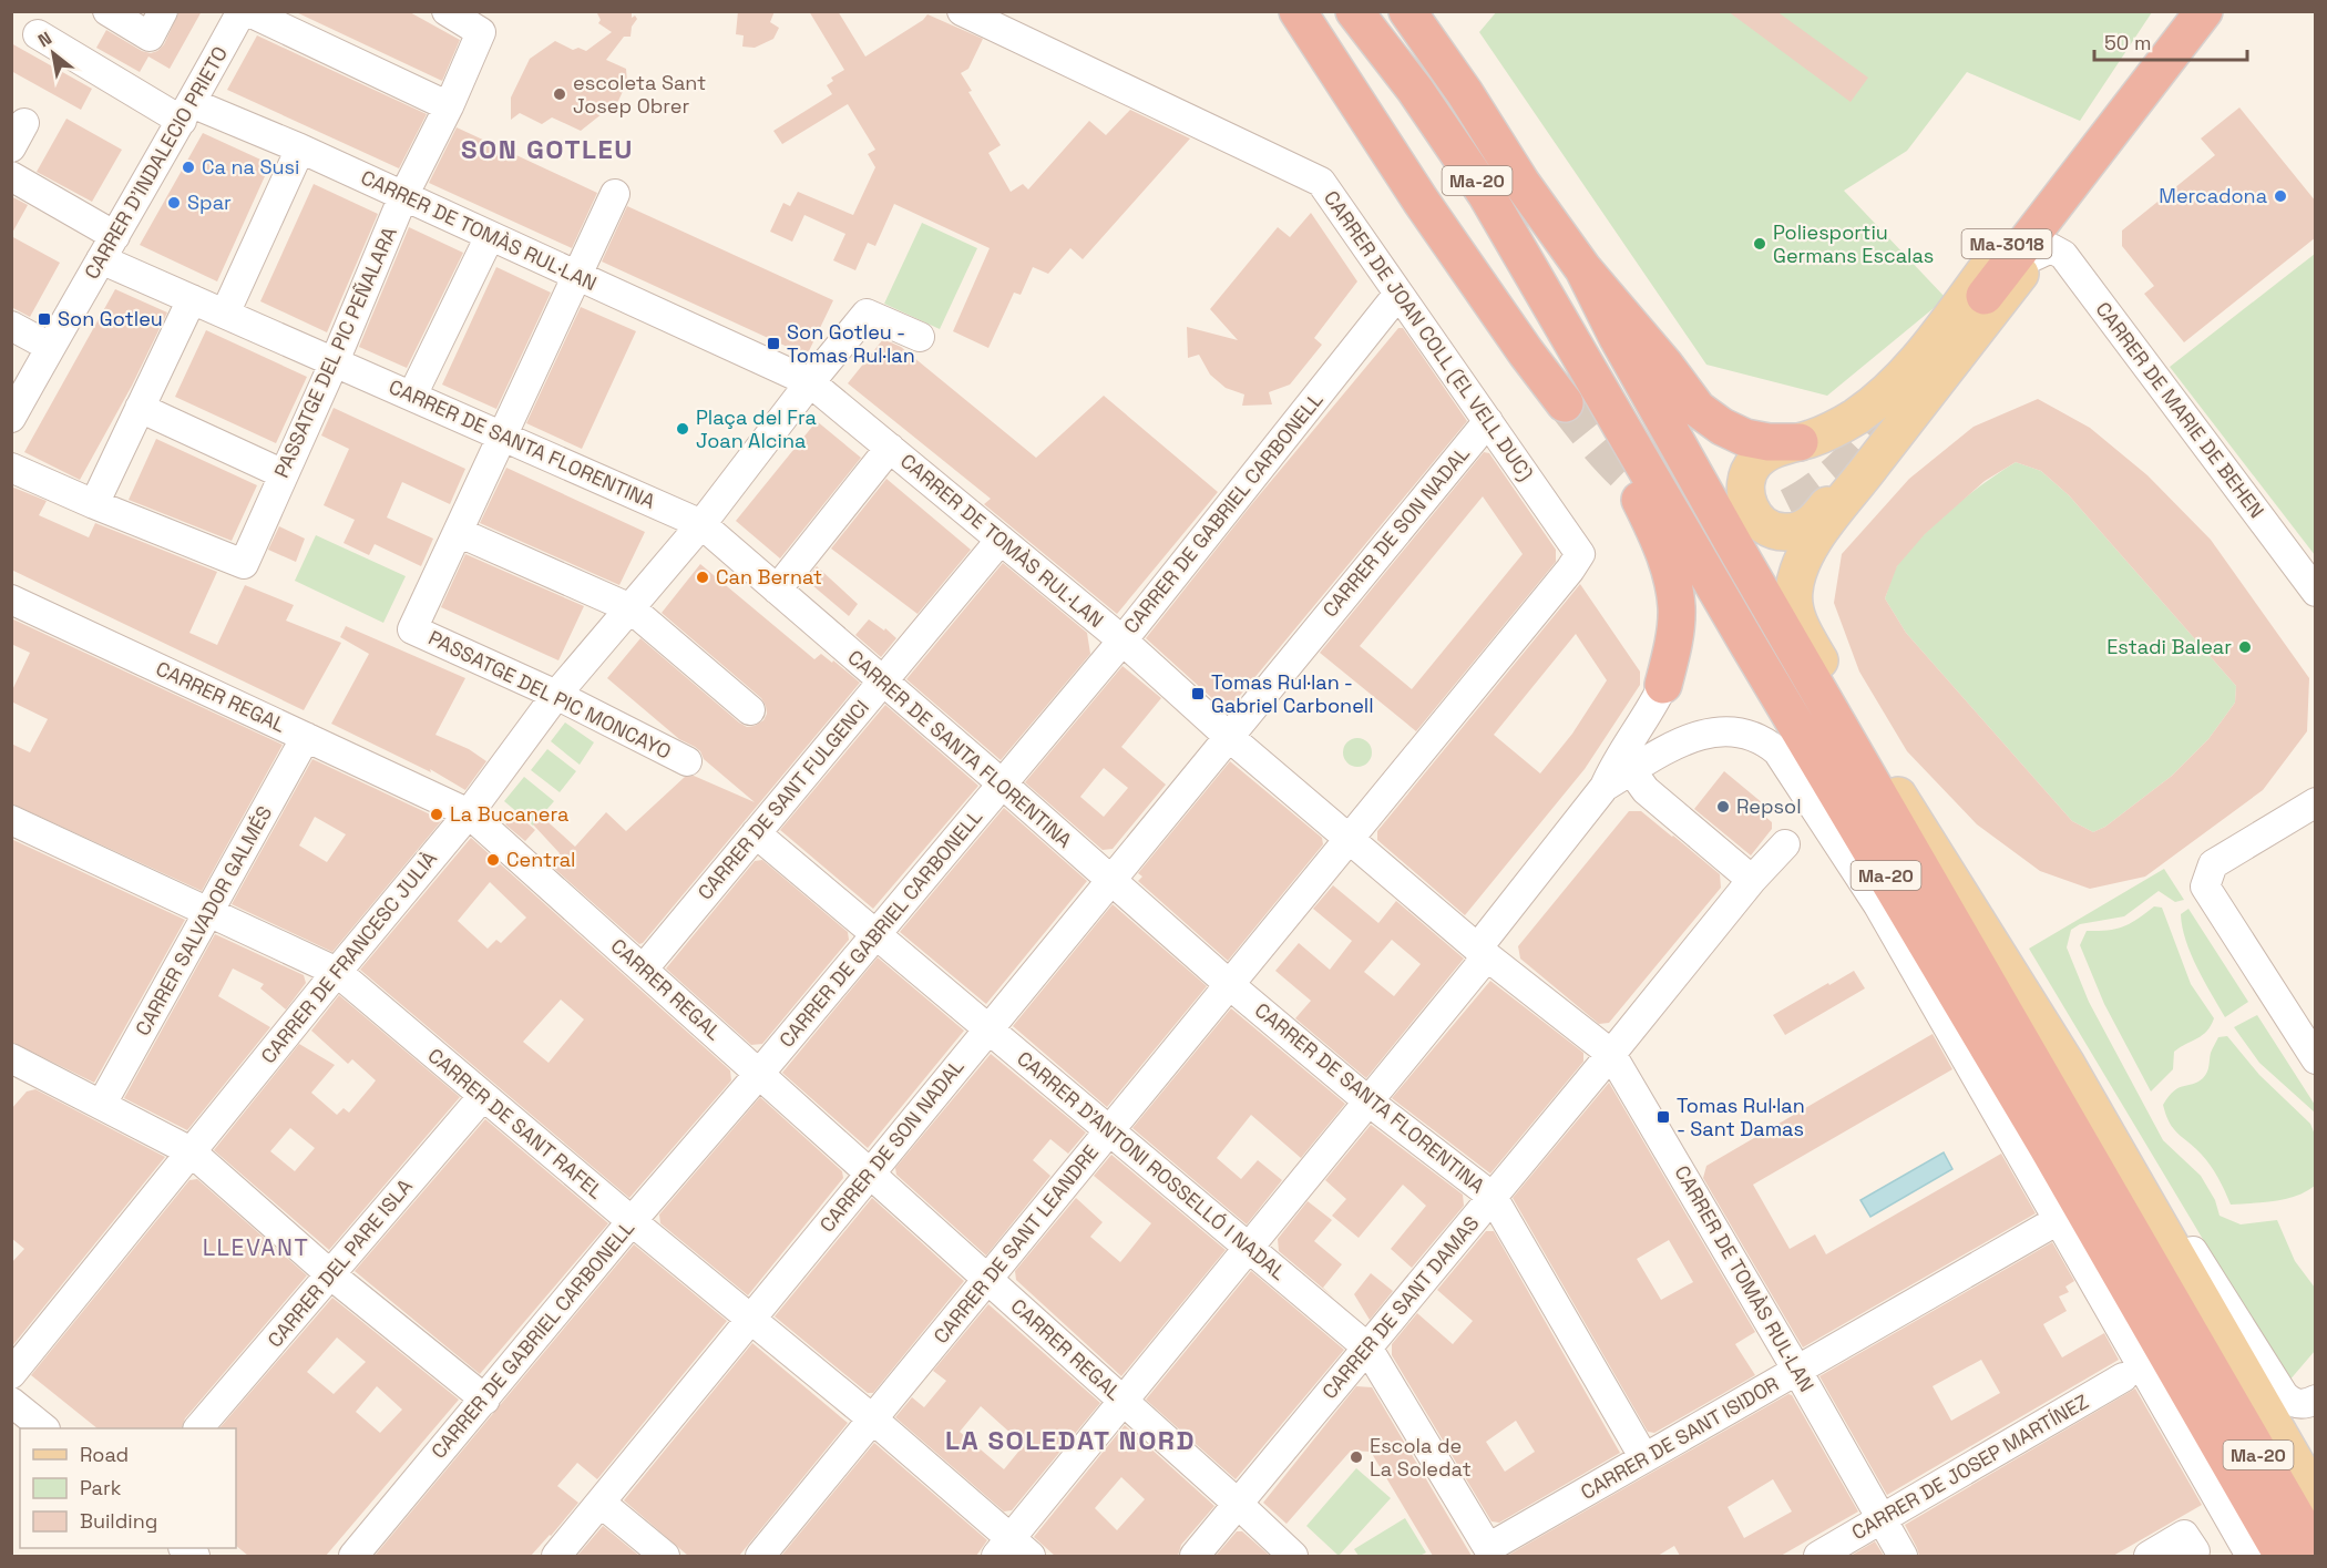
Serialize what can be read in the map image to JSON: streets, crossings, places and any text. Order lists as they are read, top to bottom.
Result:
{
  "streets": {
    "highway": ["Ma-20"],
    "main road": ["Ma-3018"],
    "street": [
      "CARRER D'INDALECIO PRIETO",
      "CARRER DE TOMÀS RUL·LAN",
      "CARRER DE JOAN COLL (EL VELL DUC)",
      "PASSATGE DEL PIC PEÑALARA",
      "CARRER DE MARIE DE BEHEN",
      "CARRER DE SANTA FLORENTINA",
      "CARRER DE GABRIEL CARBONELL",
      "CARRER DE SON NADAL",
      "PASSATGE DEL PIC MONCAYO",
      "CARRER REGAL",
      "CARRER DE SANT FULGENCI",
      "CARRER SALVADOR GALMÉS",
      "CARRER DE FRANCESC JULIÀ",
      "CARRER DE SANT RAFEL",
      "CARRER D'ANTONI ROSSELLÓ I NADAL",
      "CARRER DE SANT LEANDRE",
      "CARRER DEL PARE ISLA",
      "CARRER DE SANT DAMAS",
      "CARRER DE SANT ISIDOR",
      "CARRER DE JOSEP MARTÍNEZ"
    ]
  },
  "crossings": [
    ["CARRER D'INDALECIO PRIETO", "CARRER DE TOMÀS RUL·LAN"],
    ["CARRER D'INDALECIO PRIETO", "CARRER DE SANTA FLORENTINA"],
    ["CARRER DE TOMÀS RUL·LAN", "PASSATGE DEL PIC PEÑALARA"],
    ["CARRER DE TOMÀS RUL·LAN", "CARRER DE GABRIEL CARBONELL"],
    ["CARRER DE TOMÀS RUL·LAN", "CARRER DE SON NADAL"],
    ["CARRER DE TOMÀS RUL·LAN", "PASSATGE DEL PIC MONCAYO"],
    ["CARRER DE TOMÀS RUL·LAN", "CARRER DE SANT FULGENCI"],
    ["CARRER DE TOMÀS RUL·LAN", "CARRER DE FRANCESC JULIÀ"],
    ["CARRER DE TOMÀS RUL·LAN", "CARRER DE SANT LEANDRE"],
    ["CARRER DE TOMÀS RUL·LAN", "CARRER DE SANT DAMAS"],
    ["CARRER DE TOMÀS RUL·LAN", "CARRER DE SANT ISIDOR"],
    ["CARRER DE TOMÀS RUL·LAN", "CARRER DE JOSEP MARTÍNEZ"],
    ["Ma-3018", "CARRER DE MARIE DE BEHEN"],
    ["CARRER DE JOAN COLL (EL VELL DUC)", "CARRER DE GABRIEL CARBONELL"],
    ["CARRER DE JOAN COLL (EL VELL DUC)", "CARRER DE SON NADAL"],
    ["CARRER DE JOAN COLL (EL VELL DUC)", "CARRER DE SANT LEANDRE"],
    ["PASSATGE DEL PIC PEÑALARA", "CARRER DE SANTA FLORENTINA"],
    ["CARRER DE SANTA FLORENTINA", "CARRER DE GABRIEL CARBONELL"],
    ["CARRER DE SANTA FLORENTINA", "CARRER DE SON NADAL"],
    ["CARRER DE SANTA FLORENTINA", "PASSATGE DEL PIC MONCAYO"],
    ["CARRER DE SANTA FLORENTINA", "CARRER DE SANT FULGENCI"],
    ["CARRER DE SANTA FLORENTINA", "CARRER DE FRANCESC JULIÀ"],
    ["CARRER DE SANTA FLORENTINA", "CARRER DE SANT LEANDRE"],
    ["CARRER DE SANTA FLORENTINA", "CARRER DE SANT DAMAS"],
    ["CARRER DE SANTA FLORENTINA", "CARRER DE SANT ISIDOR"],
    ["CARRER DE GABRIEL CARBONELL", "CARRER REGAL"],
    ["CARRER DE GABRIEL CARBONELL", "CARRER DE SANT RAFEL"],
    ["CARRER DE GABRIEL CARBONELL", "CARRER D'ANTONI ROSSELLÓ I NADAL"],
    ["CARRER DE SON NADAL", "CARRER REGAL"],
    ["CARRER DE SON NADAL", "CARRER DE SANT RAFEL"],
    ["CARRER DE SON NADAL", "CARRER D'ANTONI ROSSELLÓ I NADAL"],
    ["PASSATGE DEL PIC MONCAYO", "CARRER DE FRANCESC JULIÀ"],
    ["CARRER REGAL", "CARRER DE SANT FULGENCI"],
    ["CARRER REGAL", "CARRER SALVADOR GALMÉS"],
    ["CARRER REGAL", "CARRER DE FRANCESC JULIÀ"],
    ["CARRER REGAL", "CARRER DE SANT LEANDRE"],
    ["CARRER REGAL", "CARRER DE SANT DAMAS"],
    ["CARRER DE SANT FULGENCI", "CARRER D'ANTONI ROSSELLÓ I NADAL"],
    ["CARRER SALVADOR GALMÉS", "CARRER DE SANT RAFEL"],
    ["CARRER DE FRANCESC JULIÀ", "CARRER DE SANT RAFEL"],
    ["CARRER DE SANT RAFEL", "CARRER DE SANT LEANDRE"],
    ["CARRER DE SANT RAFEL", "CARRER DEL PARE ISLA"],
    ["CARRER D'ANTONI ROSSELLÓ I NADAL", "CARRER DE SANT LEANDRE"],
    ["CARRER D'ANTONI ROSSELLÓ I NADAL", "CARRER DE SANT DAMAS"],
    ["CARRER D'ANTONI ROSSELLÓ I NADAL", "CARRER DE SANT ISIDOR"]
  ],
  "districts": ["SON GOTLEU", "LLEVANT", "LA SOLEDAT NORD"],
  "places": {
    "other": [
      "escoleta Sant Josep Obrer",
      "Ca na Susi",
      "Mercadona",
      "Spar",
      "Poliesportiu Germans Escalas",
      "Plaça del Fra Joan Alcina",
      "Can Bernat",
      "Estadi Balear",
      "Repsol",
      "La Bucanera",
      "Central",
      "Escola de La Soledat"
    ],
    "transit": [
      "Son Gotleu",
      "Son Gotleu - Tomas Rul·lan",
      "Tomas Rul·lan - Gabriel Carbonell",
      "Tomas Rul·lan - Sant Damas"
    ]
  },
  "legend": ["Road", "Park", "Building"],
  "scale_bar": "50 m",
  "north": "top left"
}
